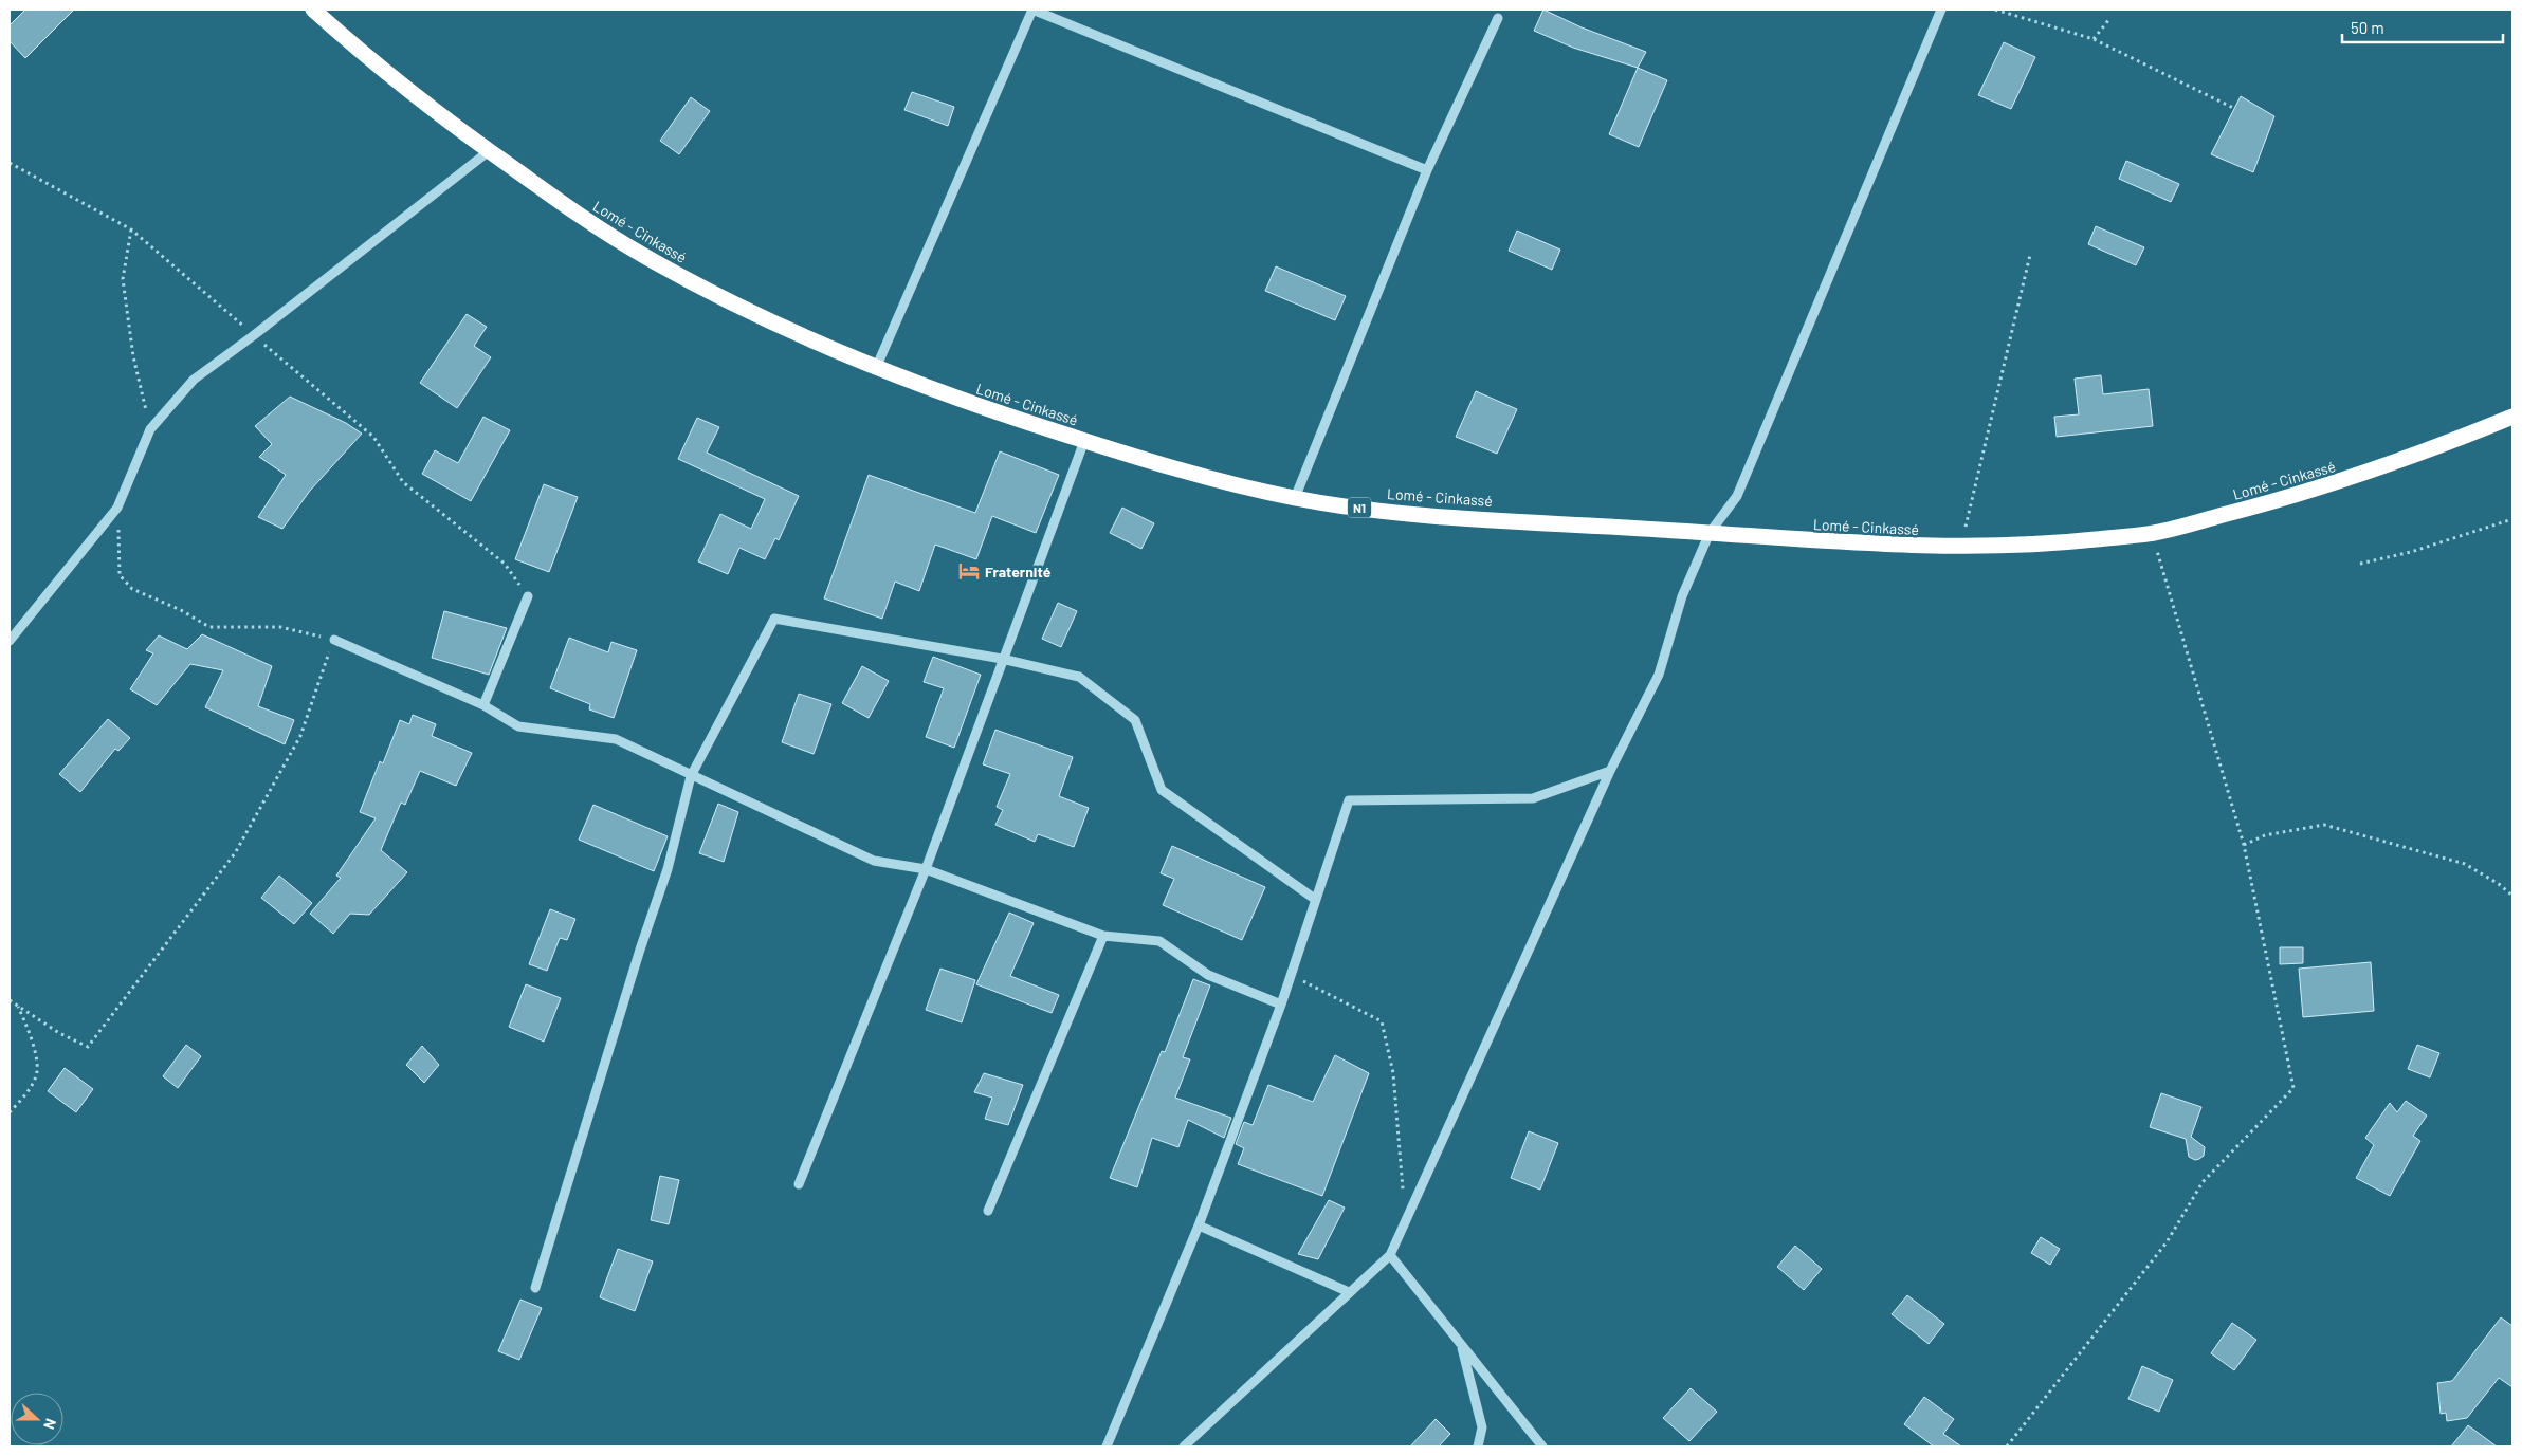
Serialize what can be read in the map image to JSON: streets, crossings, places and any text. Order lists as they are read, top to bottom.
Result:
{
  "streets": {
    "highway": ["Lomé - Cinkassé", "N1"]
  },
  "places": {
    "hotel": ["Fraternité"]
  },
  "scale_bar": "50 m",
  "north": "right"
}
